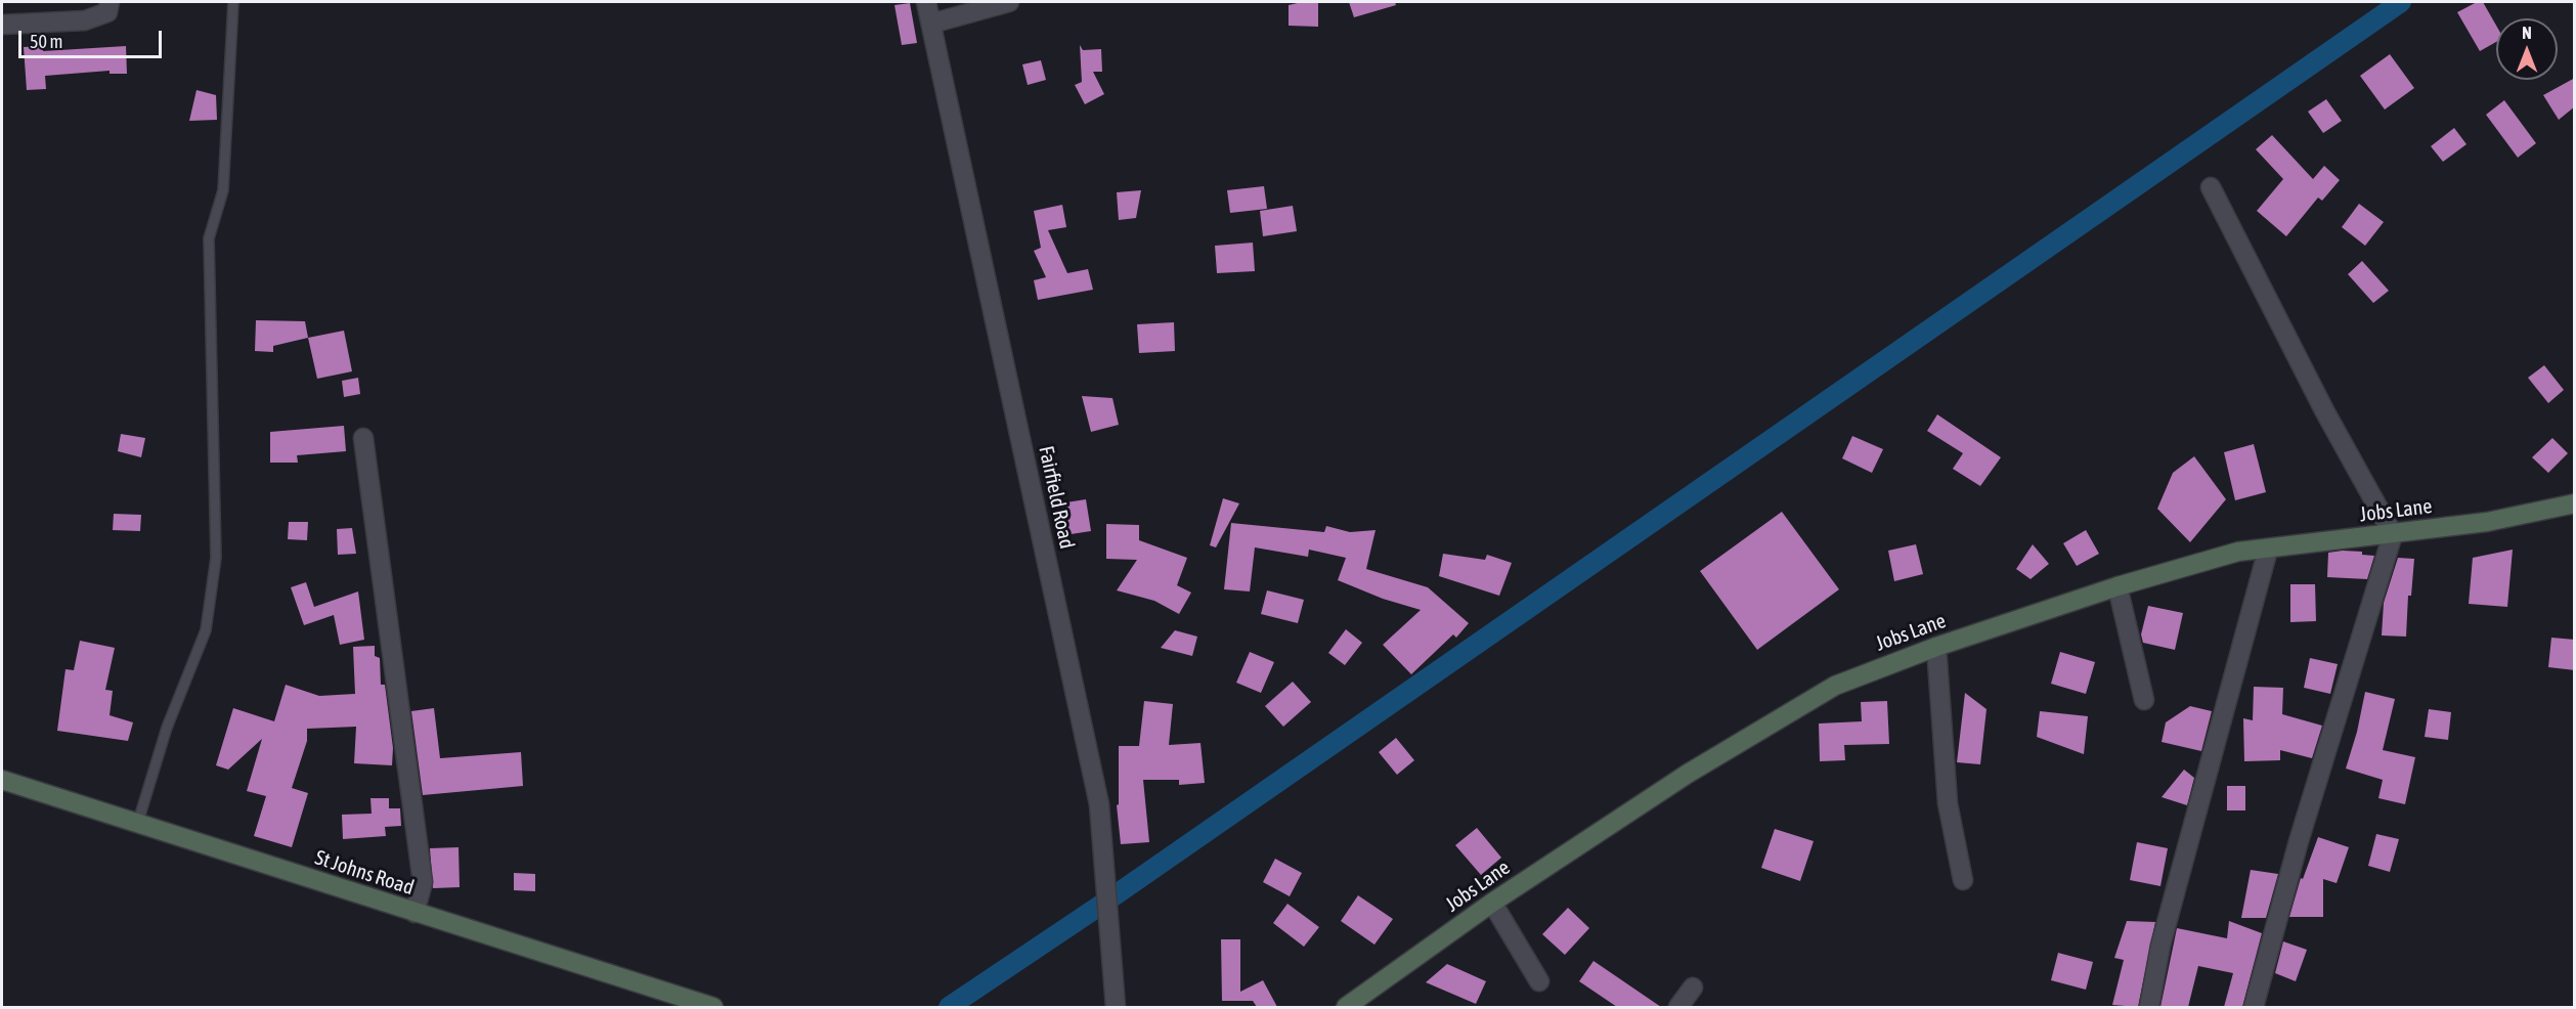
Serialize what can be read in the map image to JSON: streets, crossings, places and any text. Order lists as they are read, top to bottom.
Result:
{
  "streets": {
    "street": ["Fairfield Road", "Jobs Lane", "St Johns Road"]
  },
  "scale_bar": "50 m",
  "north": "top"
}
